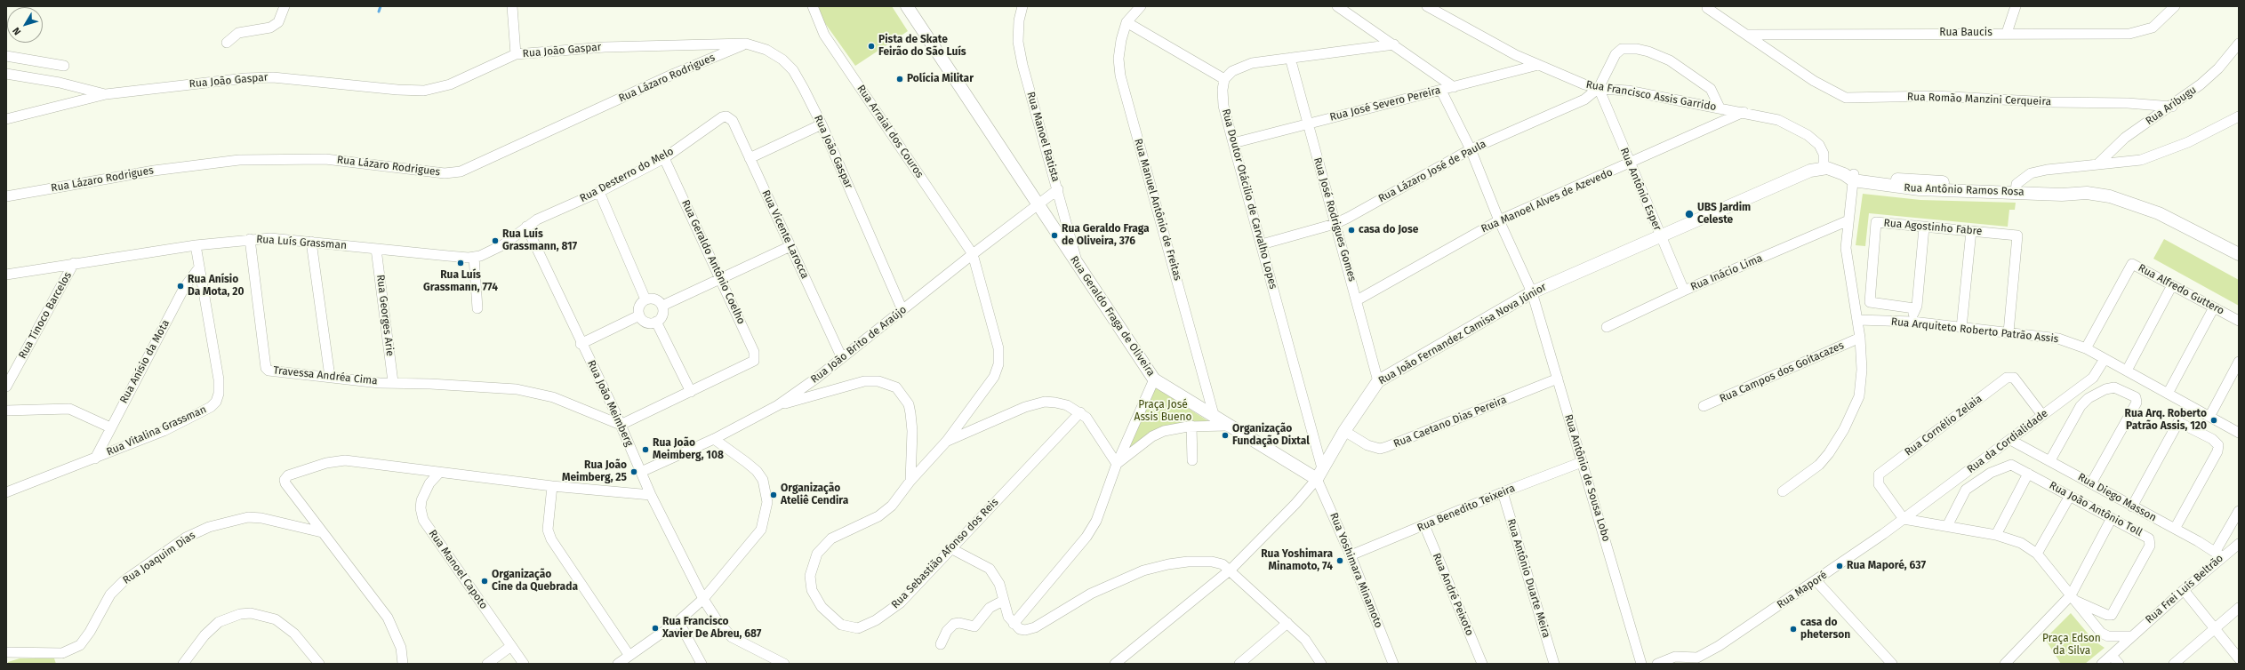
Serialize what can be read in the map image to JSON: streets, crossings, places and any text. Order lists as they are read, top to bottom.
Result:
{
  "streets": {
    "main road": ["Rua Antônio Ramos Rosa", "Rua Geraldo Fraga de Oliveira", "Rua João Fernandez Camisa Nova Júnior"],
    "street": [
      "Rua Baucis",
      "Rua João Gaspar",
      "Rua Lázaro Rodrigues",
      "Rua Francisco Assis Garrido",
      "Rua Romão Manzini Cerqueira",
      "Rua José Severo Pereira",
      "Rua Aribugu",
      "Rua Arraial dos Couros",
      "Rua Manoel Batista",
      "Rua Lázaro José de Paula",
      "Rua Desterro do Melo",
      "Rua Antônio Esper",
      "Rua Doutor Otácilio de Carvalho Lopes",
      "Rua Manoel Alves de Azevedo",
      "Rua Manuel Antônio de Freitas",
      "Rua José Rodrigues Gomes",
      "Rua Agostinho Fabre",
      "Rua Vicente Larocca",
      "Rua Luís Grassman",
      "Rua Geraldo Antônio Coelho",
      "Rua Inácio Lima",
      "Rua Alfredo Guttero",
      "Rua Tinoco Barcelos",
      "Rua Georges Arie",
      "Rua Arquiteto Roberto Patrão Assis",
      "Rua João Brito de Araújo",
      "Rua Anísio da Mota",
      "Rua Campos dos Goitacazes",
      "Travessa Andréa Cima",
      "Rua João Meimberg",
      "Rua Caetano Dias Pereira",
      "Rua Cornélio Zelaia",
      "Rua Vitalina Grassman",
      "Rua da Cordialidade",
      "Rua Antônio de Sousa Lobo",
      "Rua Diego Masson",
      "Rua Benedito Teixeira",
      "Rua João Antônio Toll",
      "Rua Sebastião Afonso dos Reis",
      "Rua Joaquim Dias",
      "Rua Manoel Capoto",
      "Rua Yoshimara Minamoto",
      "Rua Antônio Duarte Meira",
      "Rua Frei Luís Beltrão",
      "Rua Maporé",
      "Rua André Peixoto"
    ]
  },
  "crossings": [
    ["Rua Baucis", "Rua Romão Manzini Cerqueira"],
    ["Rua João Gaspar", "Rua Lázaro Rodrigues"],
    ["Rua João Gaspar", "Rua João Brito de Araújo"],
    ["Rua Francisco Assis Garrido", "Rua José Severo Pereira"],
    ["Rua Francisco Assis Garrido", "Rua Lázaro José de Paula"],
    ["Rua Francisco Assis Garrido", "Rua Antônio Esper"],
    ["Rua Francisco Assis Garrido", "Rua Antônio Ramos Rosa"],
    ["Rua Francisco Assis Garrido", "Rua Manoel Alves de Azevedo"],
    ["Rua Francisco Assis Garrido", "Rua João Fernandez Camisa Nova Júnior"],
    ["Rua Romão Manzini Cerqueira", "Rua Aribugu"],
    ["Rua José Severo Pereira", "Rua Doutor Otácilio de Carvalho Lopes"],
    ["Rua José Severo Pereira", "Rua José Rodrigues Gomes"],
    ["Rua José Severo Pereira", "Rua Antônio de Sousa Lobo"],
    ["Rua Arraial dos Couros", "Rua João Brito de Araújo"],
    ["Rua Arraial dos Couros", "Rua Sebastião Afonso dos Reis"],
    ["Rua Manoel Batista", "Rua Geraldo Fraga de Oliveira"],
    ["Rua Manoel Batista", "Rua João Brito de Araújo"],
    ["Rua Lázaro José de Paula", "Rua Antônio Esper"],
    ["Rua Lázaro José de Paula", "Rua Doutor Otácilio de Carvalho Lopes"],
    ["Rua Lázaro José de Paula", "Rua José Rodrigues Gomes"],
    ["Rua Lázaro José de Paula", "Rua Antônio de Sousa Lobo"],
    ["Rua Desterro do Melo", "Rua Vicente Larocca"],
    ["Rua Desterro do Melo", "Rua Luís Grassman"],
    ["Rua Desterro do Melo", "Rua Geraldo Antônio Coelho"],
    ["Rua Desterro do Melo", "Rua João Meimberg"],
    ["Rua Antônio Esper", "Rua Manoel Alves de Azevedo"],
    ["Rua Antônio Esper", "Rua Inácio Lima"],
    ["Rua Antônio Esper", "Rua João Fernandez Camisa Nova Júnior"],
    ["Rua Antônio Ramos Rosa", "Rua João Fernandez Camisa Nova Júnior"],
    ["Rua Doutor Otácilio de Carvalho Lopes", "Rua Geraldo Fraga de Oliveira"],
    ["Rua Doutor Otácilio de Carvalho Lopes", "Rua João Fernandez Camisa Nova Júnior"],
    ["Rua Doutor Otácilio de Carvalho Lopes", "Rua Yoshimara Minamoto"],
    ["Rua Manoel Alves de Azevedo", "Rua José Rodrigues Gomes"],
    ["Rua Manoel Alves de Azevedo", "Rua Antônio de Sousa Lobo"],
    ["Rua Manuel Antônio de Freitas", "Rua Geraldo Fraga de Oliveira"],
    ["Rua José Rodrigues Gomes", "Rua João Fernandez Camisa Nova Júnior"],
    ["Rua Agostinho Fabre", "Rua Arquiteto Roberto Patrão Assis"],
    ["Rua Vicente Larocca", "Rua João Brito de Araújo"],
    ["Rua Luís Grassman", "Rua Tinoco Barcelos"],
    ["Rua Luís Grassman", "Rua Georges Arie"],
    ["Rua Luís Grassman", "Travessa Andréa Cima"],
    ["Rua Luís Grassman", "Rua João Meimberg"],
    ["Rua Luís Grassman", "Rua Vitalina Grassman"],
    ["Rua Alfredo Guttero", "Rua Arquiteto Roberto Patrão Assis"],
    ["Rua Georges Arie", "Travessa Andréa Cima"],
    ["Rua Geraldo Fraga de Oliveira", "Rua João Fernandez Camisa Nova Júnior"],
    ["Rua Geraldo Fraga de Oliveira", "Rua João Brito de Araújo"],
    ["Rua Geraldo Fraga de Oliveira", "Rua Yoshimara Minamoto"],
    ["Rua Arquiteto Roberto Patrão Assis", "Rua da Cordialidade"],
    ["Rua João Fernandez Camisa Nova Júnior", "Rua Caetano Dias Pereira"],
    ["Rua João Fernandez Camisa Nova Júnior", "Rua Antônio de Sousa Lobo"],
    ["Rua João Fernandez Camisa Nova Júnior", "Rua Yoshimara Minamoto"],
    ["Rua João Brito de Araújo", "Rua João Meimberg"],
    ["Rua João Brito de Araújo", "Rua Sebastião Afonso dos Reis"],
    ["Rua Anísio da Mota", "Rua Vitalina Grassman"],
    ["Travessa Andréa Cima", "Rua João Meimberg"],
    ["Rua Caetano Dias Pereira", "Rua Antônio de Sousa Lobo"],
    ["Rua Cornélio Zelaia", "Rua da Cordialidade"],
    ["Rua Cornélio Zelaia", "Rua Maporé"],
    ["Rua da Cordialidade", "Rua Diego Masson"],
    ["Rua da Cordialidade", "Rua Maporé"],
    ["Rua Antônio de Sousa Lobo", "Rua Benedito Teixeira"],
    ["Rua Diego Masson", "Rua Frei Luís Beltrão"],
    ["Rua Benedito Teixeira", "Rua Yoshimara Minamoto"],
    ["Rua Benedito Teixeira", "Rua Antônio Duarte Meira"],
    ["Rua Benedito Teixeira", "Rua André Peixoto"]
  ],
  "parks": ["Praça José Assis Bueno", "Praça Edson da Silva"],
  "places": [
    "Pista de Skate Feirão do São Luís",
    "Polícia Militar",
    "UBS Jardim Celeste",
    "casa do Jose",
    "Rua Geraldo Fraga de Oliveira, 376",
    "Rua Luís Grassmann, 817",
    "Rua Luís Grassmann, 774",
    "Rua Anísio Da Mota, 20",
    "Rua Arq. Roberto Patrão Assis, 120",
    "Organização Fundação Dixtal",
    "Rua João Meimberg, 108",
    "Rua João Meimberg, 25",
    "Organização Ateliê Cendira",
    "Rua Yoshimara Minamoto, 74",
    "Rua Maporé, 637",
    "Organização Cine da Quebrada",
    "Rua Francisco Xavier De Abreu, 687",
    "casa do pheterson"
  ],
  "north": "bottom left"
}
